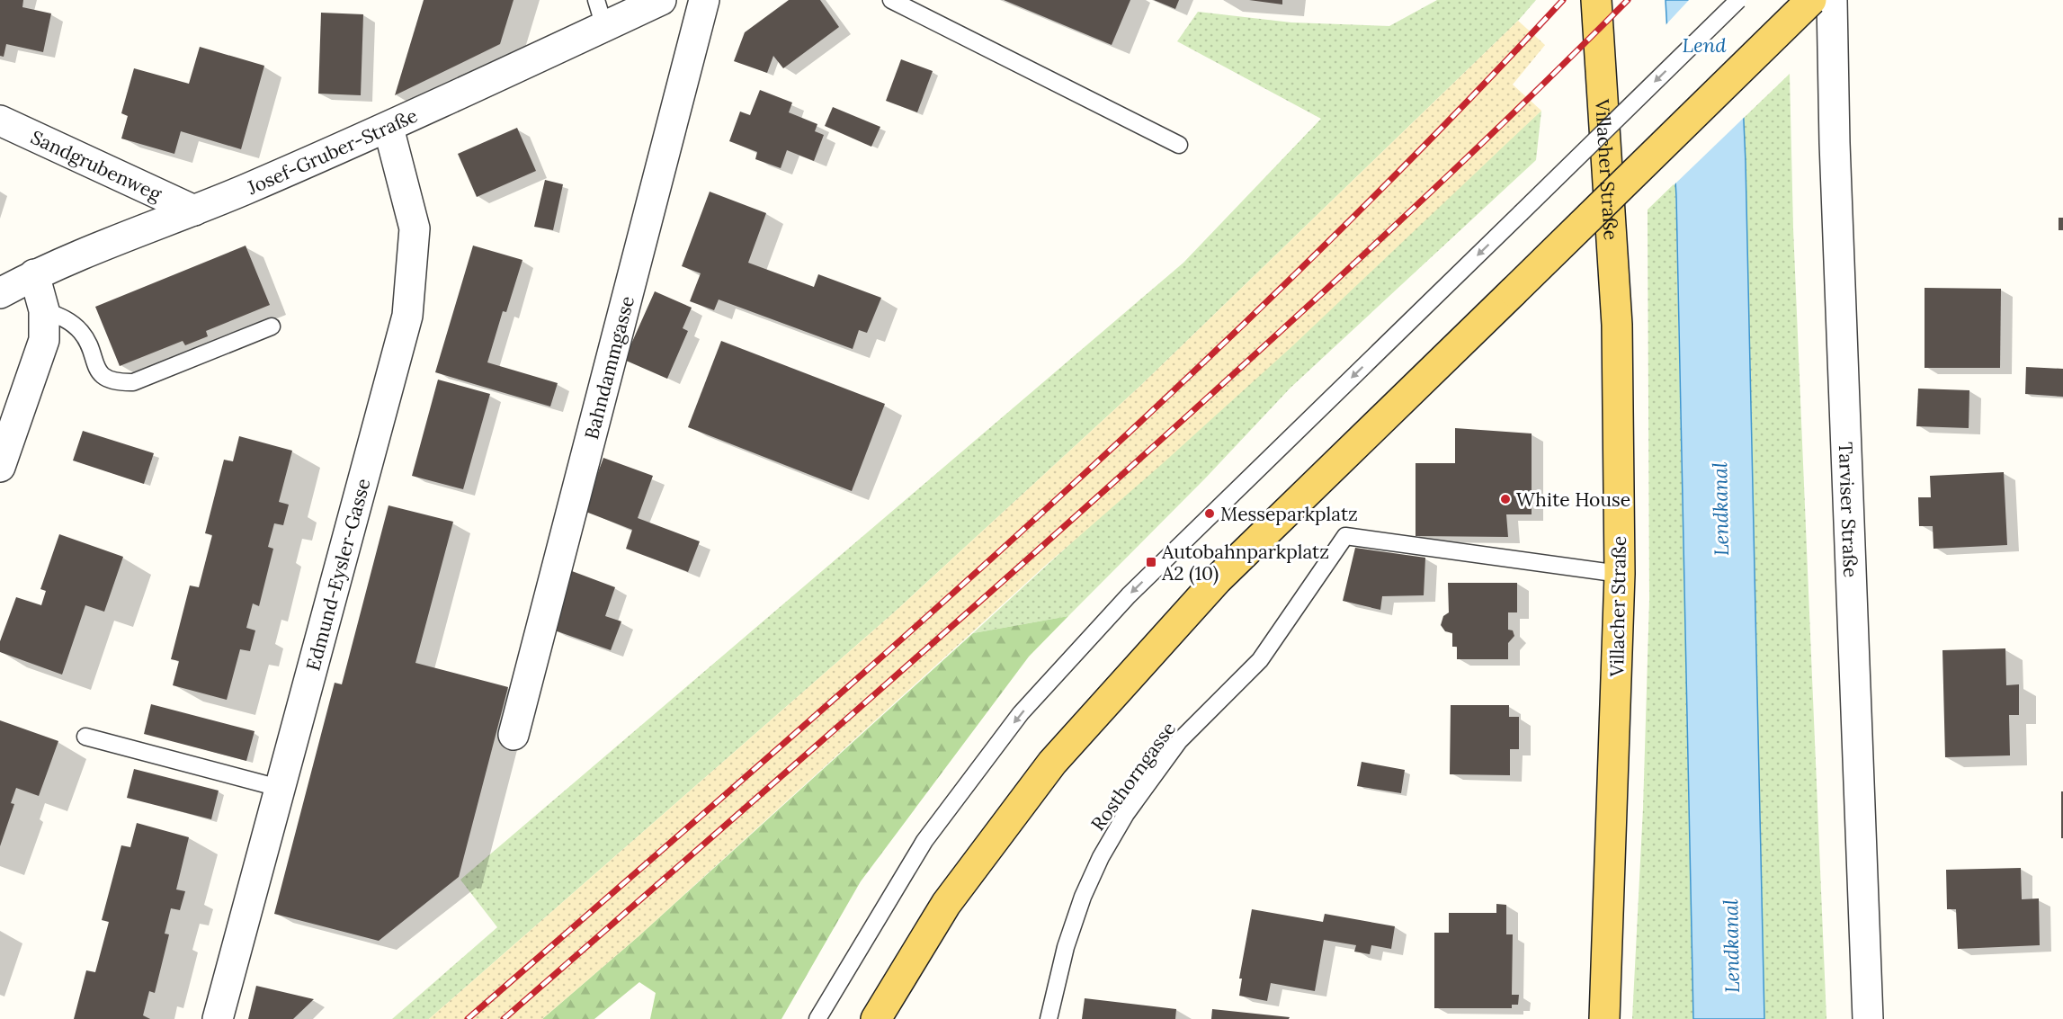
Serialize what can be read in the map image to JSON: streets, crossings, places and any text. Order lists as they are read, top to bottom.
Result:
{
  "streets": {
    "main road": ["Villacher Straße"],
    "street": [
      "Josef-Gruber-Straße",
      "Sandgrubenweg",
      "Bahndammgasse",
      "Tarviser Straße",
      "Edmund-Eysler-Gasse"
    ],
    "lane": ["Rosthorngasse"]
  },
  "crossings": [
    ["Josef-Gruber-Straße", "Sandgrubenweg"],
    ["Josef-Gruber-Straße", "Edmund-Eysler-Gasse"],
    ["Villacher Straße", "Rosthorngasse"]
  ],
  "water": ["Lend", "Lendkanal"],
  "places": {
    "other": ["White House", "Messeparkplatz"],
    "transit": ["Autobahnparkplatz A2 (10)"]
  }
}
